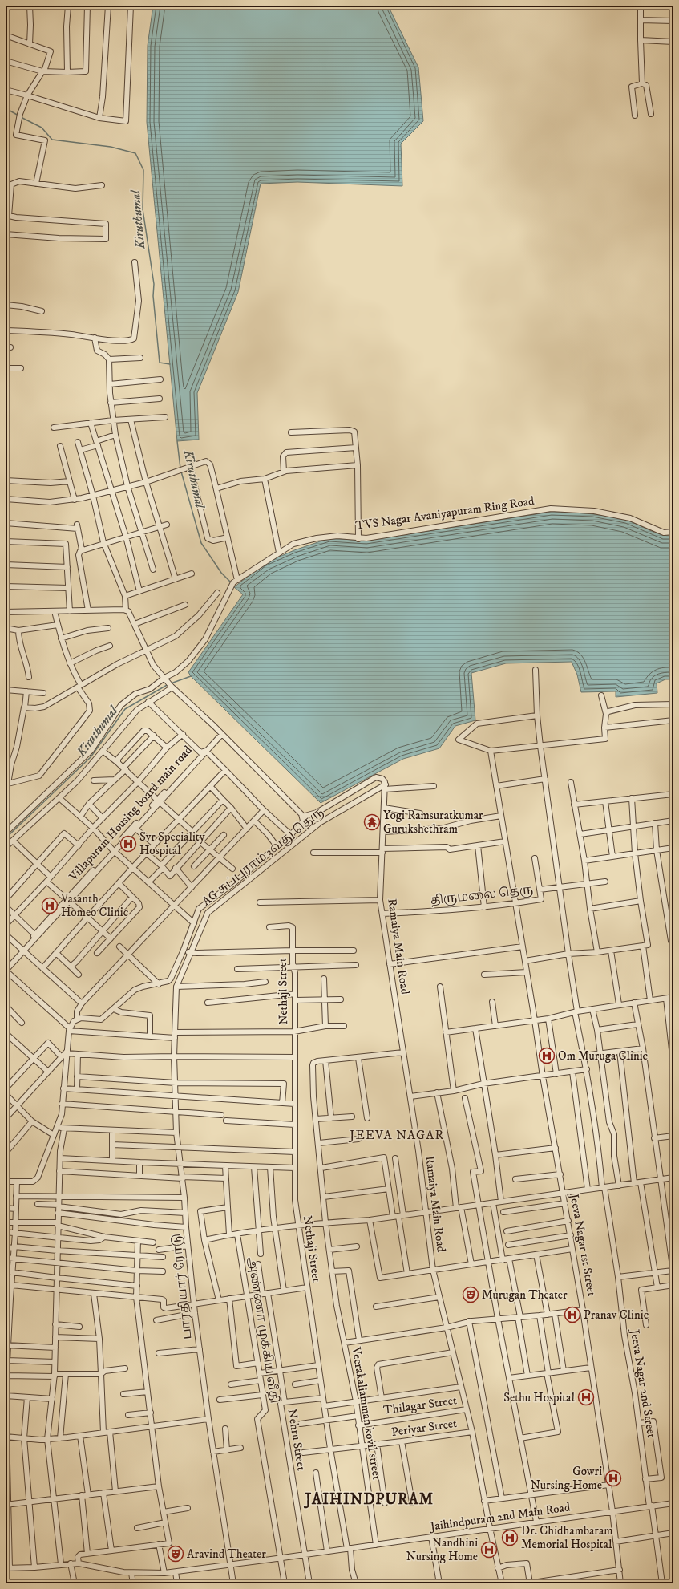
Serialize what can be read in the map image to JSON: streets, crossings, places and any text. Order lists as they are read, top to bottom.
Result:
{
  "streets": {
    "street": [
      "TVS Nagar Avaniyapuram Ring Road",
      "Villapuram Housing board main road",
      "AG சுப்புராம் 3வது தெரு",
      "திருமலை தெரு",
      "Ramaiya Main Road",
      "Nethaji Street",
      "Jeeva Nagar 1st Street",
      "பாரதியார் ரோடு",
      "அண்ணா முக்கிய வீதி",
      "Jeeva Nagar 2nd Street",
      "Thilagar Street",
      "Veerakaliamman kovil street",
      "Periyar Street",
      "Nehru Street",
      "Jaihindpuram 2nd Main Road"
    ]
  },
  "crossings": [
    ["AG சுப்புராம் 3வது தெரு", "Ramaiya Main Road"],
    ["திருமலை தெரு", "Ramaiya Main Road"],
    ["திருமலை தெரு", "Jeeva Nagar 1st Street"],
    ["Ramaiya Main Road", "Thilagar Street"],
    ["Ramaiya Main Road", "Periyar Street"],
    ["Ramaiya Main Road", "Jaihindpuram 2nd Main Road"],
    ["Nethaji Street", "Periyar Street"],
    ["Nethaji Street", "Jaihindpuram 2nd Main Road"],
    ["Jeeva Nagar 1st Street", "Jaihindpuram 2nd Main Road"],
    ["பாரதியார் ரோடு", "Jaihindpuram 2nd Main Road"],
    ["அண்ணா முக்கிய வீதி", "Jaihindpuram 2nd Main Road"],
    ["Jeeva Nagar 2nd Street", "Jaihindpuram 2nd Main Road"],
    ["Thilagar Street", "Veerakaliamman kovil street"],
    ["Veerakaliamman kovil street", "Periyar Street"],
    ["Veerakaliamman kovil street", "Jaihindpuram 2nd Main Road"],
    ["Nehru Street", "Jaihindpuram 2nd Main Road"]
  ],
  "districts": ["JEEVA NAGAR", "JAIHINDPURAM"],
  "water": ["Kiruthumal"],
  "places": {
    "temple": ["Yogi Ramsuratkumar Gurukshethram"],
    "hospital": [
      "Svr Speciality Hospital",
      "Vasanth Homeo Clinic",
      "Om Muruga Clinic",
      "Pranav Clinic",
      "Sethu Hospital",
      "Gowri Nursing Home",
      "Dr. Chidhambaram Memorial Hospital",
      "Nandhini Nursing Home"
    ],
    "theatre": ["Murugan Theater", "Aravind Theater"]
  }
}
